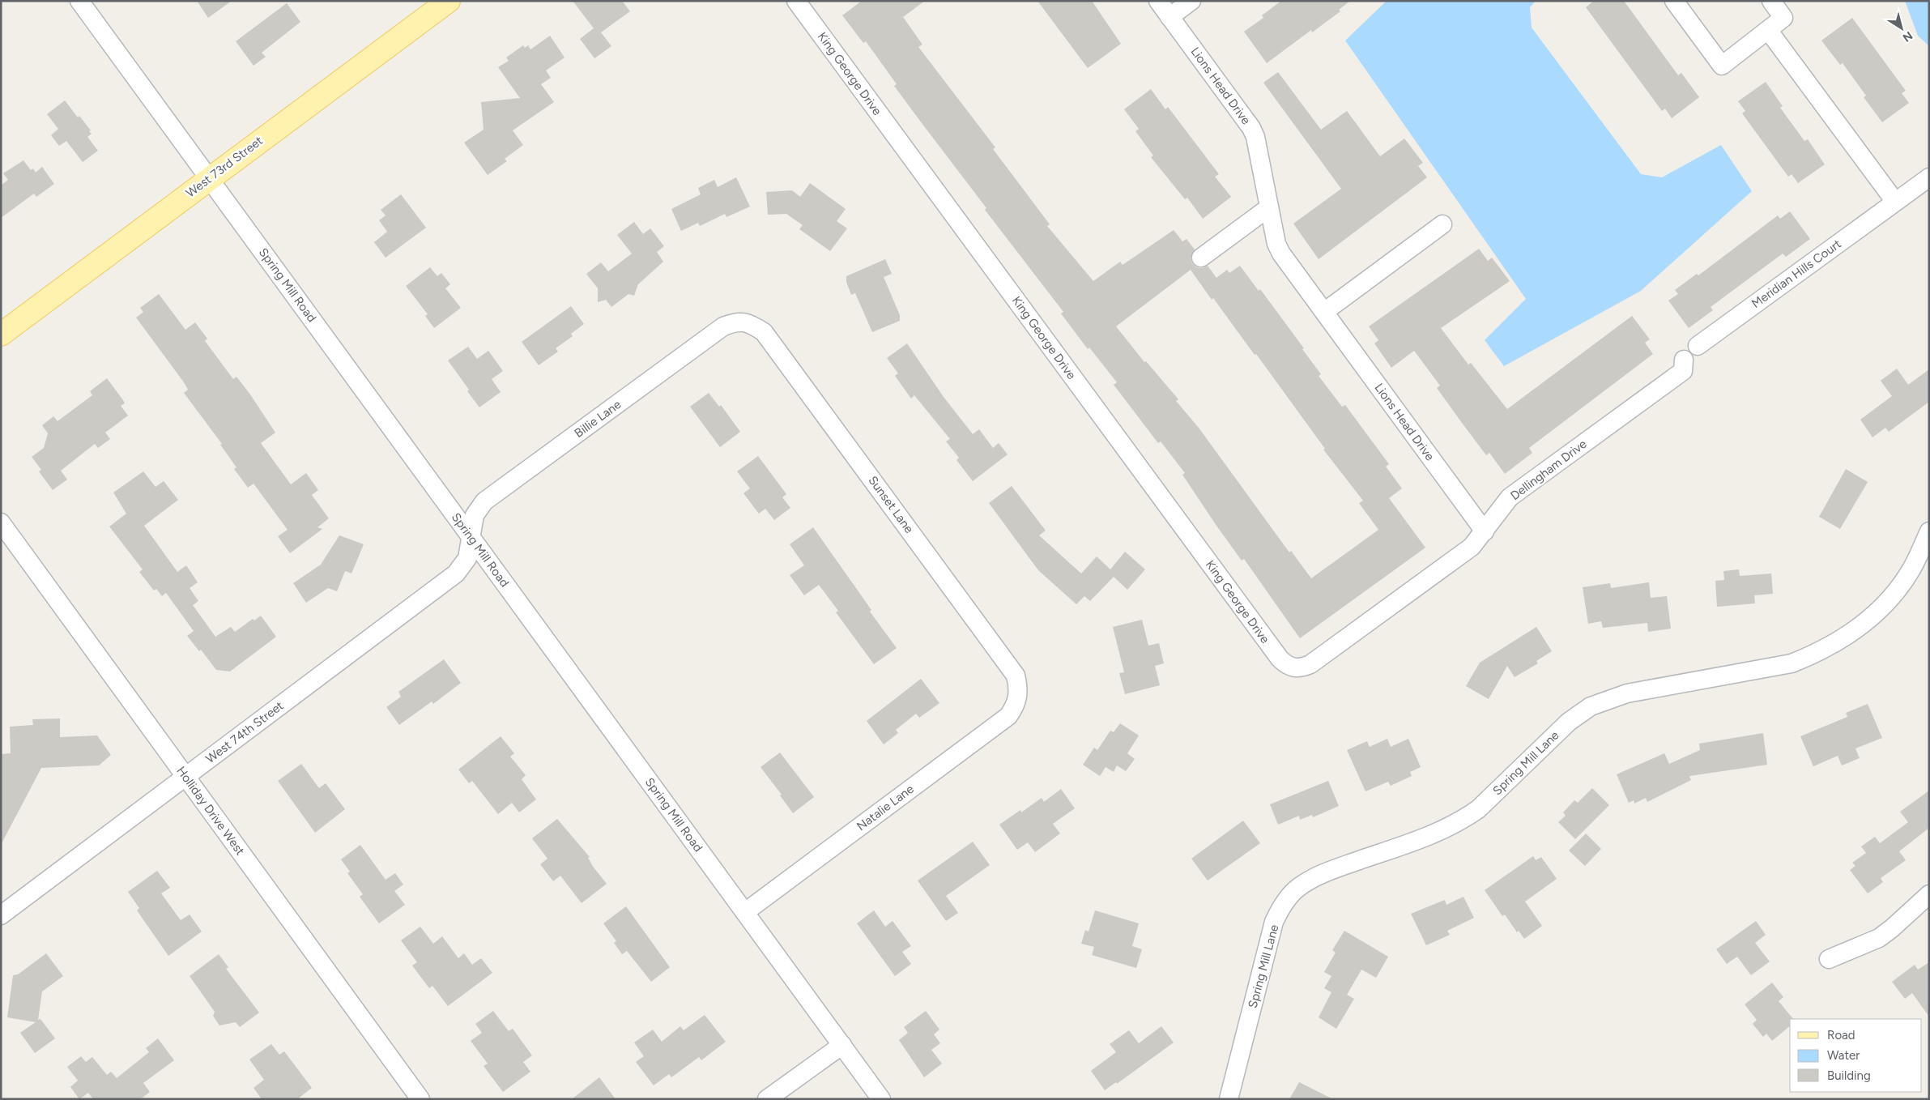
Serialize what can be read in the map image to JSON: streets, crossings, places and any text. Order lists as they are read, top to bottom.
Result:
{
  "streets": {
    "main road": ["West 73rd Street"],
    "street": [
      "King George Drive",
      "Lions Head Drive",
      "Meridian Hills Court",
      "Spring Mill Road",
      "Billie Lane",
      "Dellingham Drive",
      "Sunset Lane",
      "West 74th Street",
      "Spring Mill Lane",
      "Natalie Lane",
      "Holliday Drive West"
    ]
  },
  "crossings": [
    ["King George Drive", "Dellingham Drive"],
    ["Lions Head Drive", "Dellingham Drive"],
    ["West 73rd Street", "Spring Mill Road"],
    ["Spring Mill Road", "Billie Lane"],
    ["Spring Mill Road", "West 74th Street"],
    ["Spring Mill Road", "Natalie Lane"],
    ["Billie Lane", "Sunset Lane"],
    ["Billie Lane", "West 74th Street"],
    ["Sunset Lane", "Natalie Lane"],
    ["West 74th Street", "Holliday Drive West"]
  ],
  "legend": ["Road", "Water", "Building"],
  "north": "bottom right"
}
